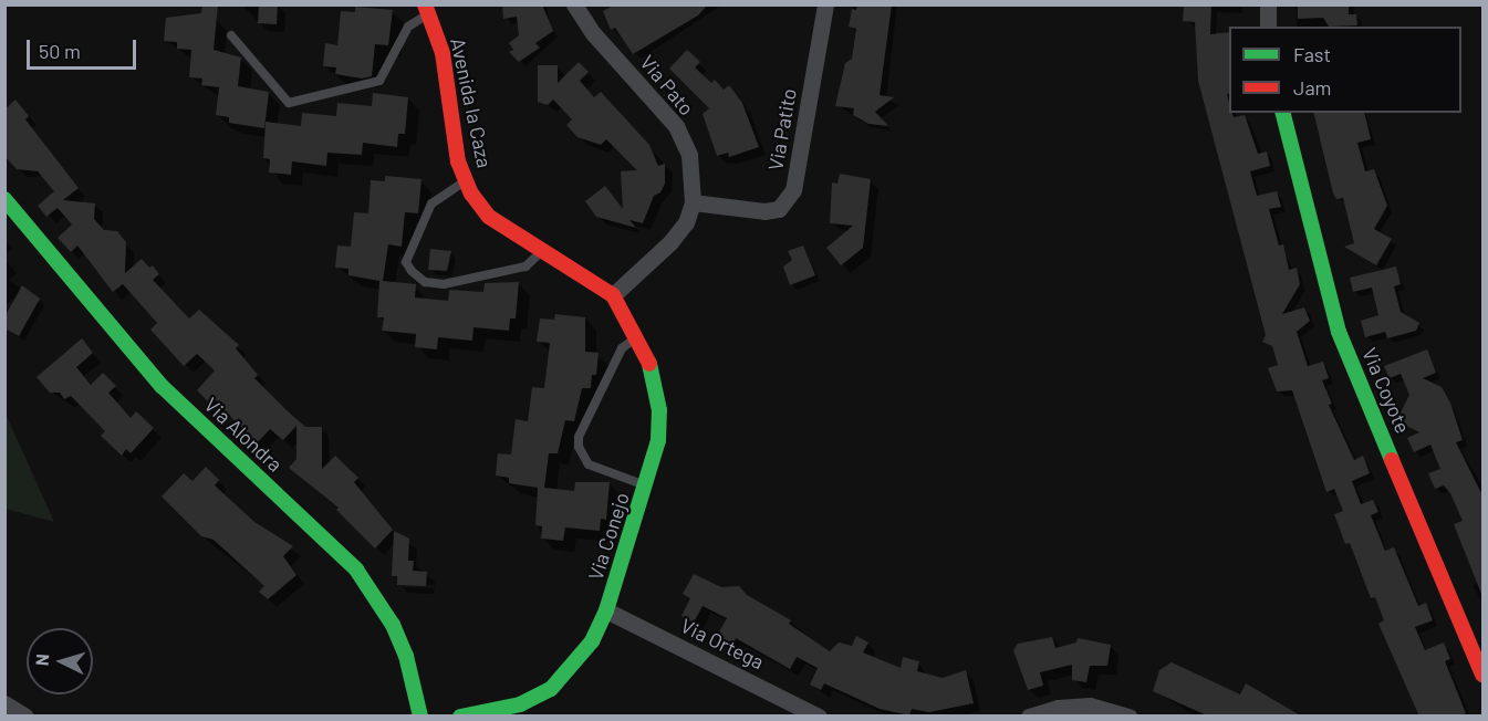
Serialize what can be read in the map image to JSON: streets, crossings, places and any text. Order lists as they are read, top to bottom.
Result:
{
  "streets": {
    "street": [
      "Via Pato",
      "Avenida la Caza",
      "Via Patito",
      "Via Coyote",
      "Via Alondra",
      "Via Conejo",
      "Via Ortega"
    ]
  },
  "crossings": [
    ["Via Pato", "Avenida la Caza"],
    ["Via Pato", "Via Patito"],
    ["Via Pato", "Via Conejo"],
    ["Avenida la Caza", "Via Conejo"],
    ["Via Conejo", "Via Ortega"]
  ],
  "legend": ["Fast", "Jam"],
  "scale_bar": "50 m",
  "north": "left"
}
